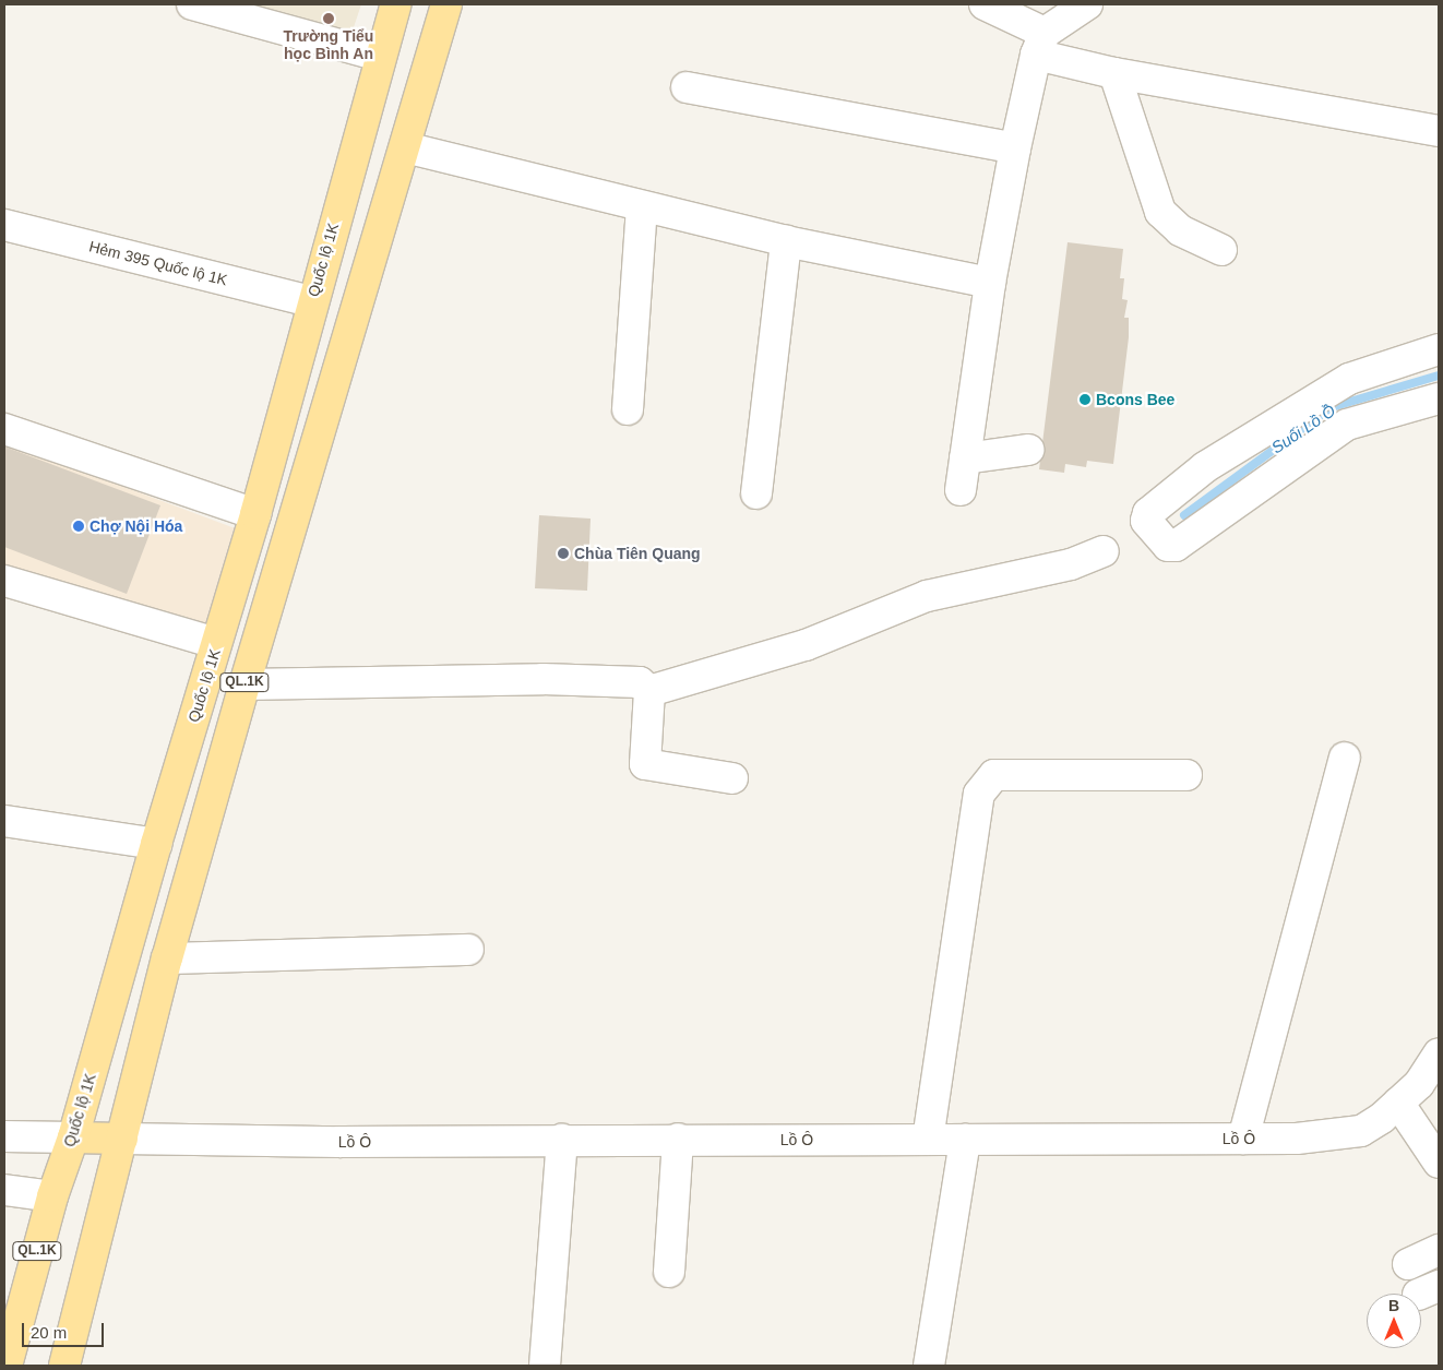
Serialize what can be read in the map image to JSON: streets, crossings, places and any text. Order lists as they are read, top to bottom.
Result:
{
  "streets": {
    "main road": ["Quốc lộ 1K", "QL.1K"],
    "street": ["Hẻm 395 Quốc lộ 1K", "Lồ Ô"]
  },
  "crossings": [
    ["Quốc lộ 1K", "Hẻm 395 Quốc lộ 1K"],
    ["QL.1K", "Lồ Ô"]
  ],
  "water": ["Suối Lồ Ồ"],
  "places": [
    "Trường Tiểu học Bình An",
    "Bcons Bee",
    "Chợ Nội Hóa",
    "Chùa Tiên Quang"
  ],
  "scale_bar": "20 m",
  "north": "top"
}
